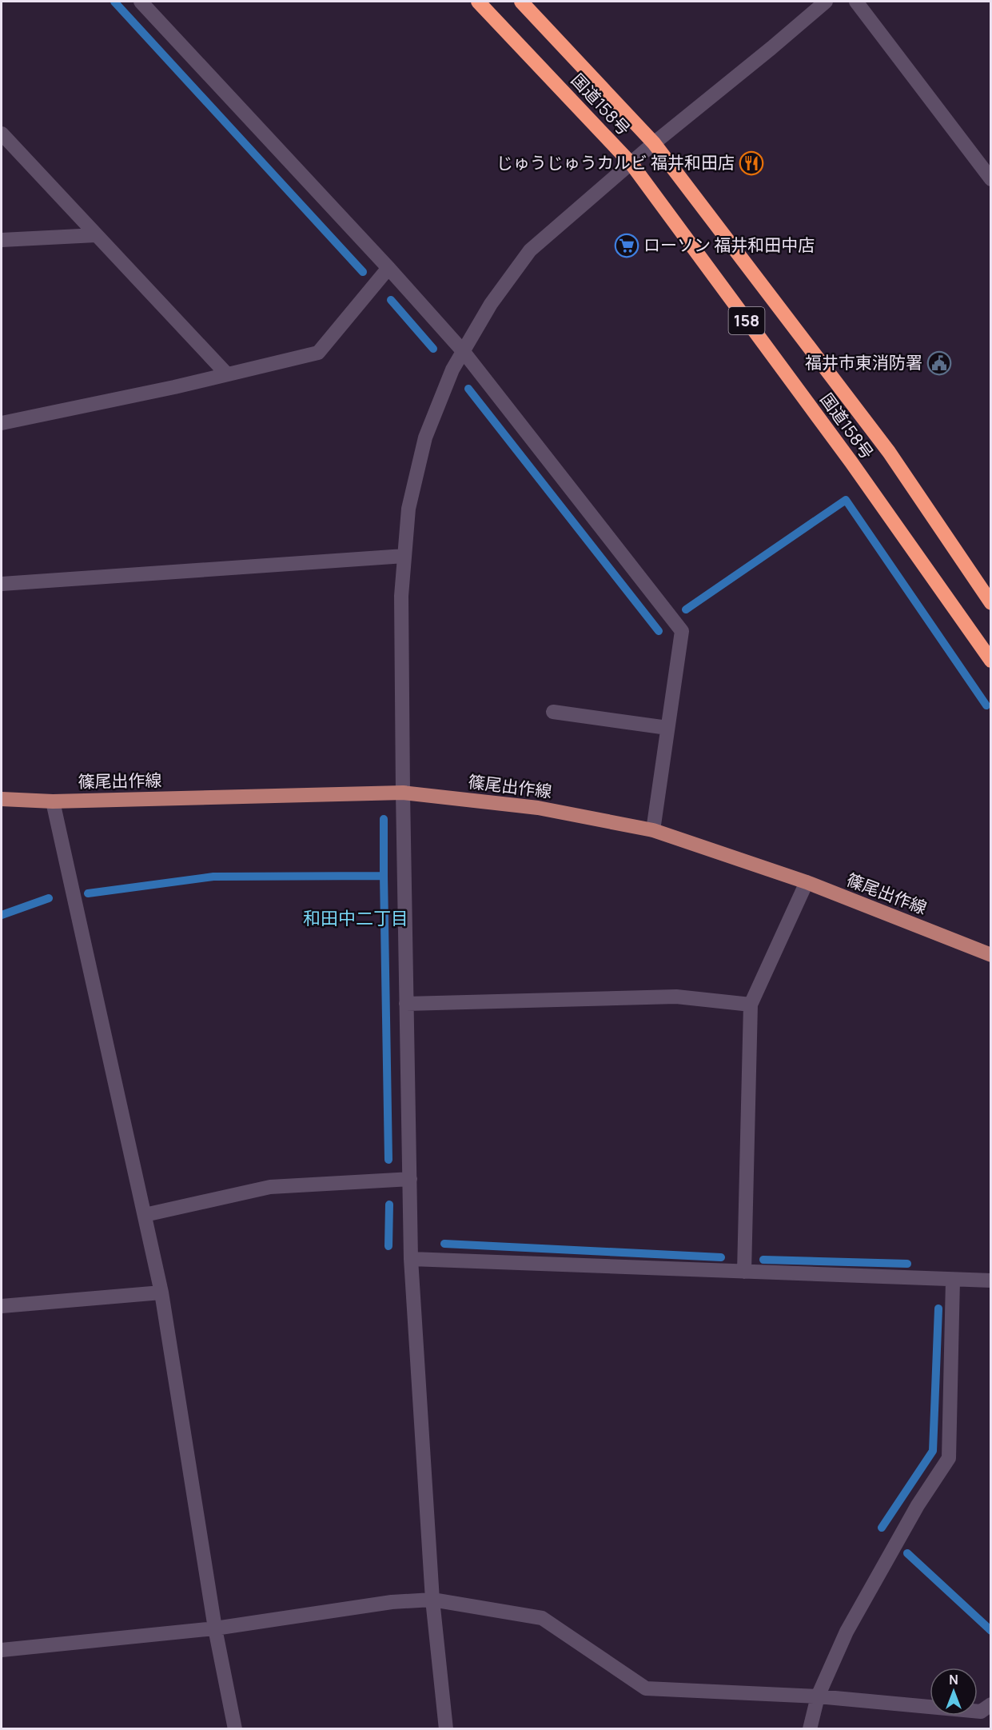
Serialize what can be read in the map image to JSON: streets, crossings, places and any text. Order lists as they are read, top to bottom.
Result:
{
  "streets": {
    "highway": ["国道158号", "158"],
    "main road": ["篠尾出作線"]
  },
  "districts": ["和田中二丁目"],
  "places": {
    "restaurant": ["じゅうじゅうカルビ 福井和田店"],
    "supermarket": ["ローソン 福井和田中店"],
    "public building": ["福井市東消防署"]
  },
  "north": "top"
}
